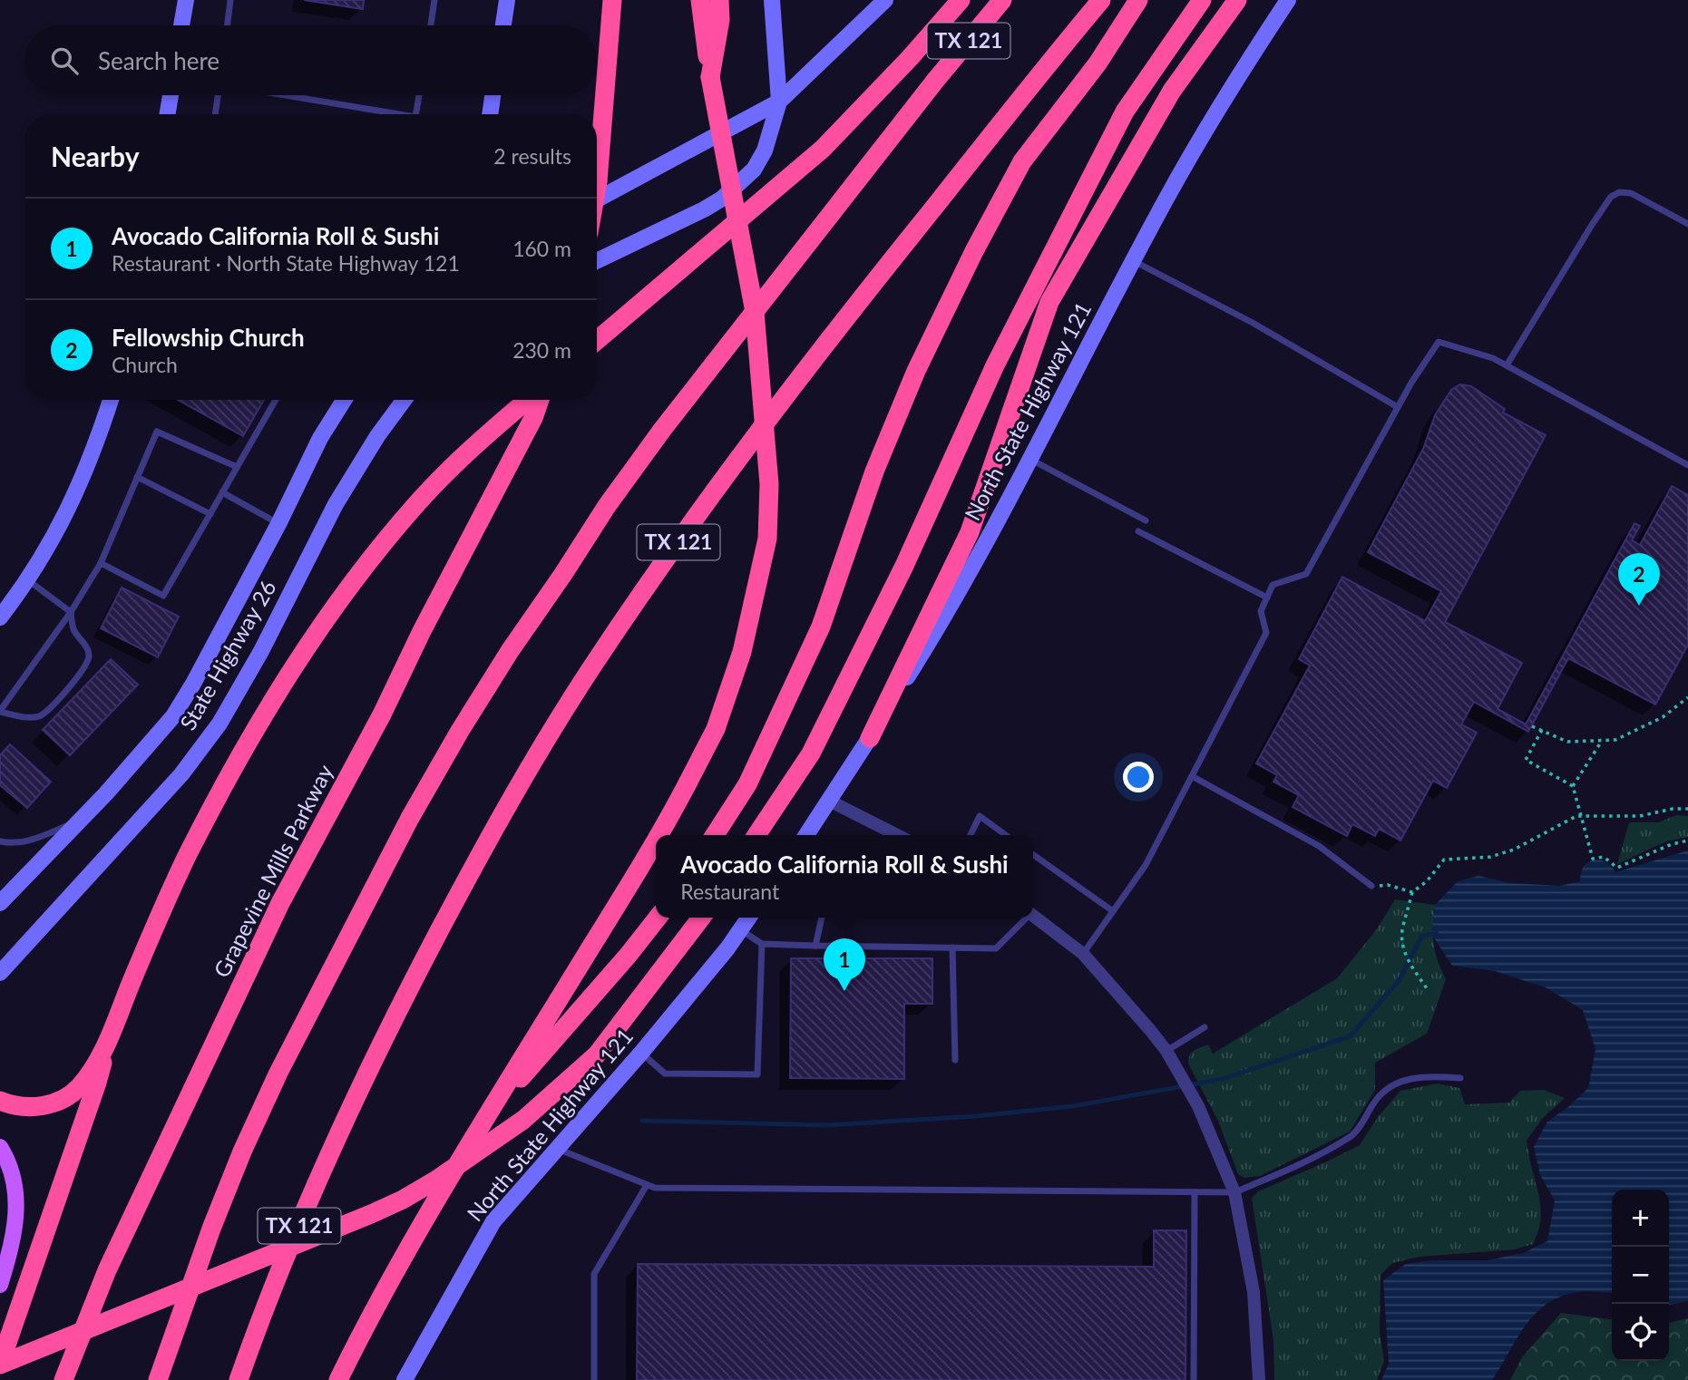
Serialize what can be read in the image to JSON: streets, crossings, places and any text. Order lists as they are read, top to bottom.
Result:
{
  "streets": {
    "highway": ["TX 121", "Grapevine Mills Parkway"],
    "main road": ["North State Highway 121", "State Highway 26"]
  },
  "page": {
    "search": "Search here",
    "heading": ["Nearby", "2 results"],
    "list": [
      {
        "mark": "1",
        "name": "Avocado California Roll & Sushi",
        "note": "Restaurant · North State Highway 121",
        "value": "160 m"
      },
      {
        "mark": "2",
        "name": "Fellowship Church",
        "note": "Church",
        "value": "230 m"
      }
    ],
    "pins": ["2", "1"],
    "popup": ["Avocado California Roll & Sushi", "Restaurant"],
    "map_buttons": ["+", "−"]
  }
}
